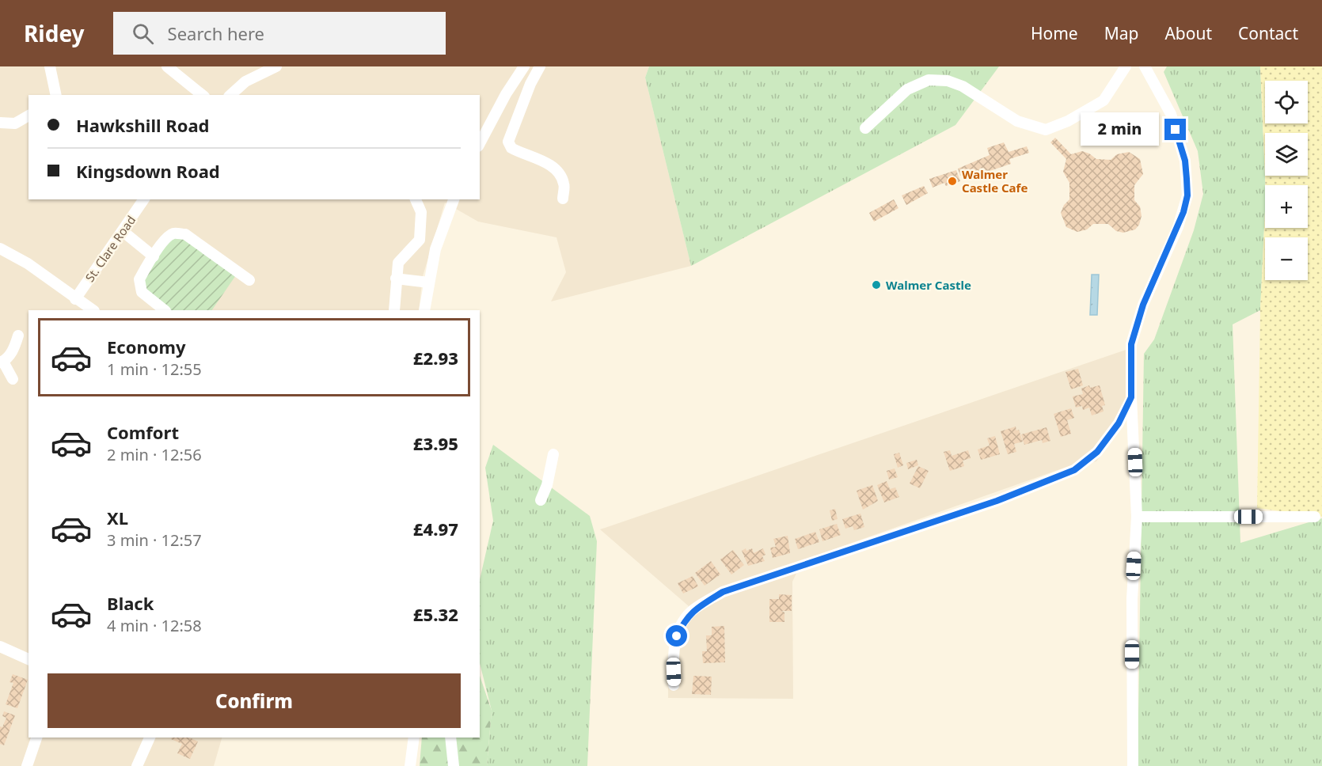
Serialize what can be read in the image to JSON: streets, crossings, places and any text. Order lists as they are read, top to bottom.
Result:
{
  "streets": {
    "street": ["St. Clare Road"]
  },
  "places": ["Walmer Castle Cafe", "Walmer Castle"],
  "page": {
    "header": "Ridey",
    "search": "Search here",
    "nav": [
      "Home",
      "Map",
      "About",
      "Contact"
    ],
    "map_buttons": ["+", "−"],
    "banner": ["Hawkshill Road", "Kingsdown Road"],
    "bubble": "2 min",
    "list": [
      {
        "name": "Economy",
        "note": "1 min · 12:55",
        "value": "£2.93"
      },
      {
        "name": "Comfort",
        "note": "2 min · 12:56",
        "value": "£3.95"
      },
      {
        "name": "XL",
        "note": "3 min · 12:57",
        "value": "£4.97"
      },
      {
        "name": "Black",
        "note": "4 min · 12:58",
        "value": "£5.32"
      }
    ],
    "buttons": "Confirm"
  }
}
